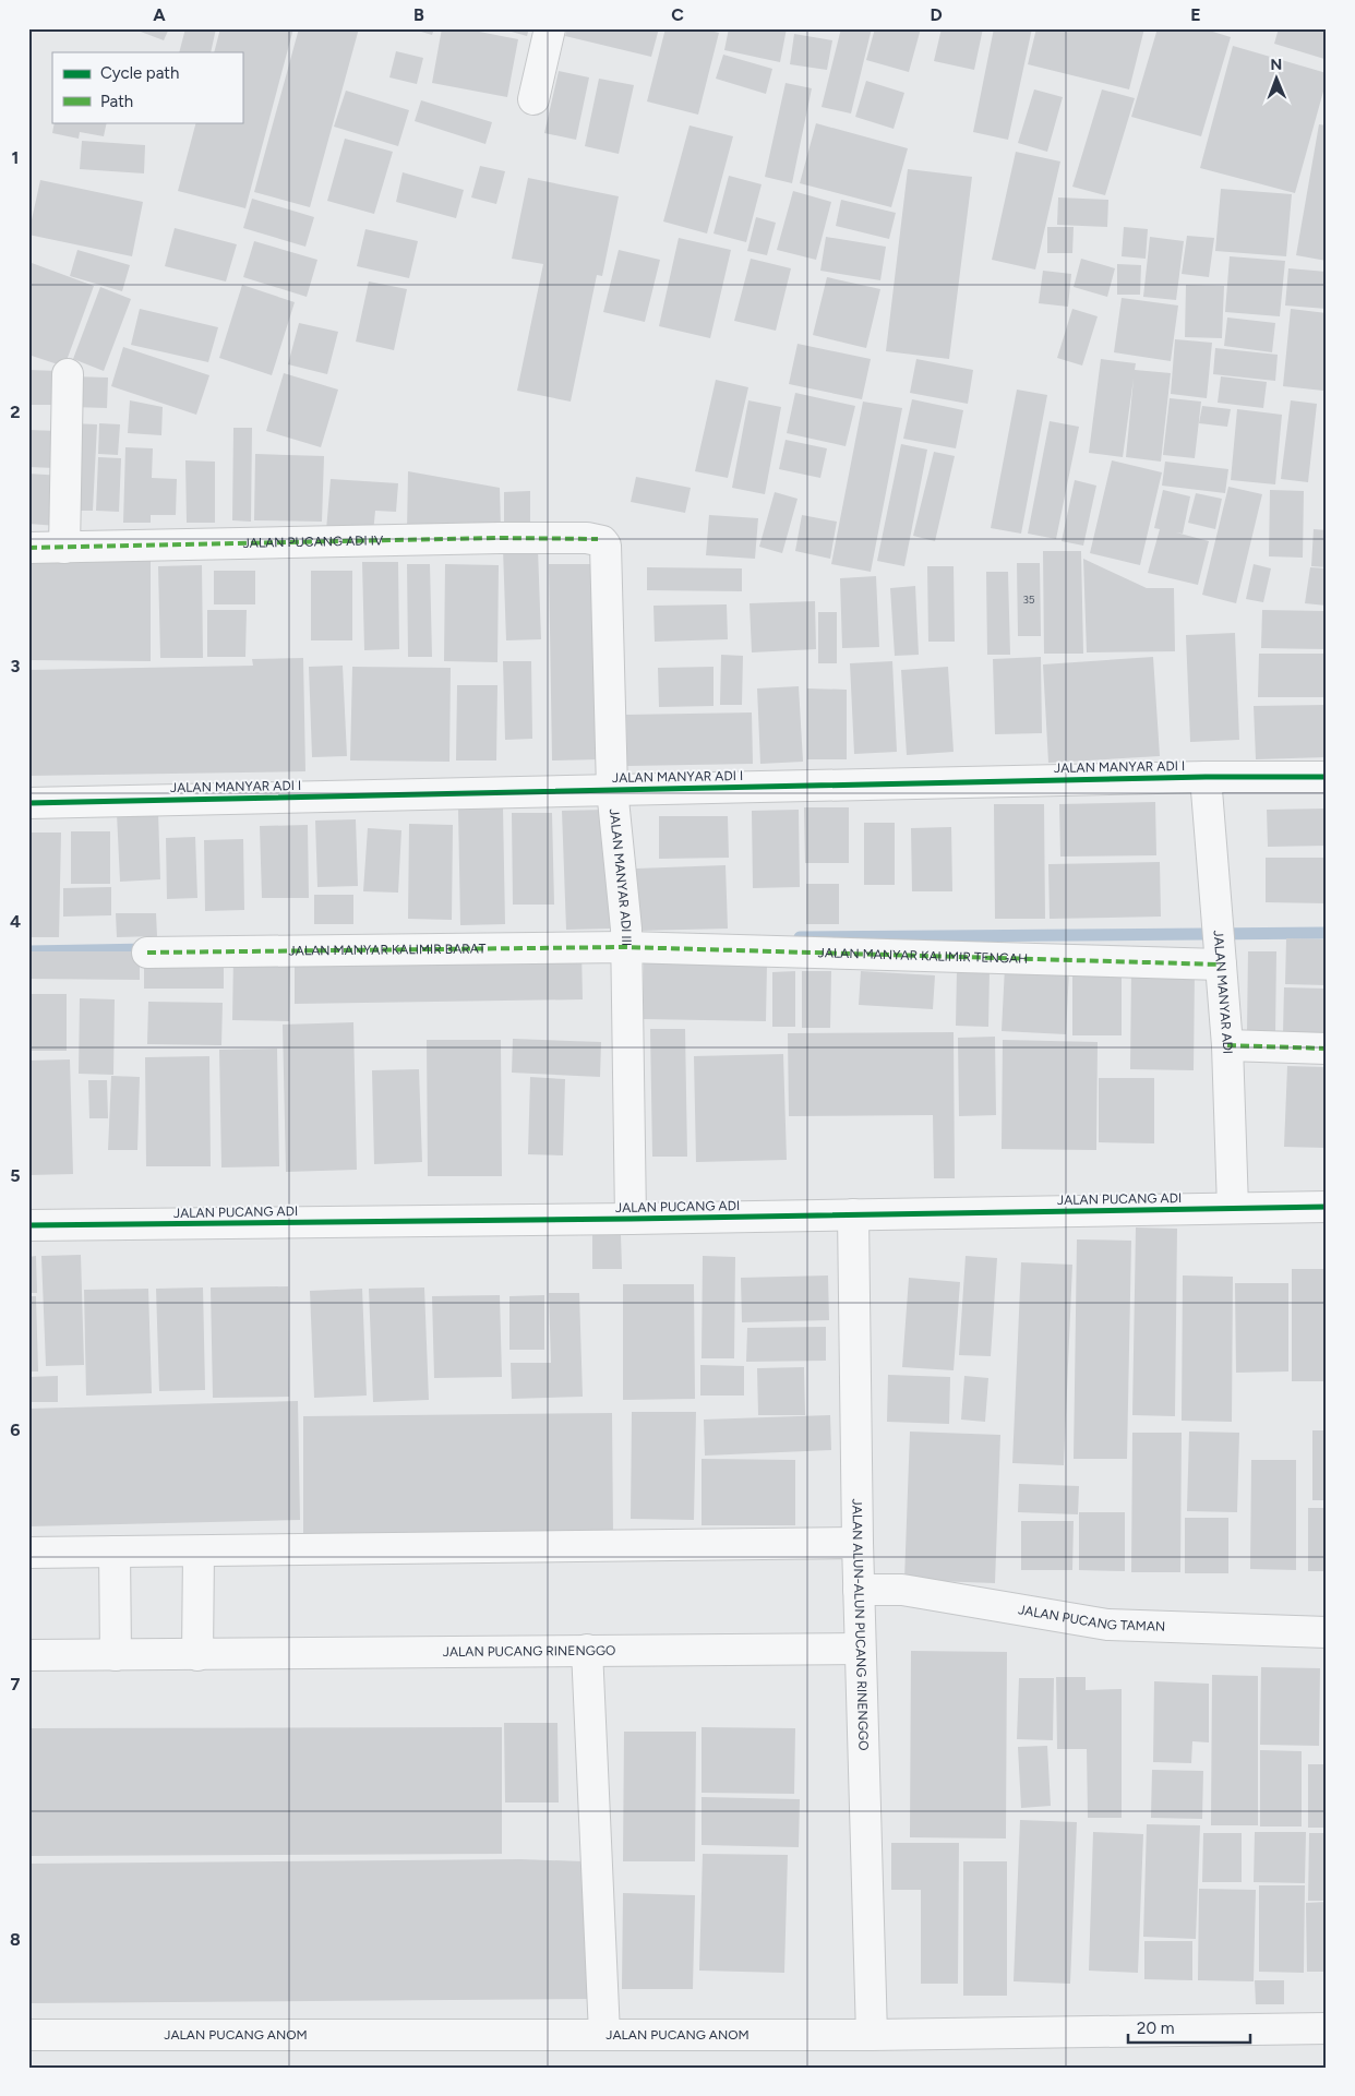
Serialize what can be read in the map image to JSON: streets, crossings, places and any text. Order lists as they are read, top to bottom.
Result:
{
  "streets": {
    "street": [
      "JALAN PUCANG ADI IV",
      "JALAN MANYAR ADI I",
      "JALAN MANYAR ADI III",
      "JALAN MANYAR KALIMIR BARAT",
      "JALAN MANYAR KALIMIR TENGAH",
      "JALAN MANYAR ADI",
      "JALAN PUCANG ADI",
      "JALAN PUCANG TAMAN",
      "JALAN ALUN-ALUN PUCANG RINENGGO",
      "JALAN PUCANG RINENGGO",
      "JALAN PUCANG ANOM"
    ]
  },
  "crossings": [
    ["JALAN PUCANG ADI IV", "JALAN MANYAR ADI III"],
    ["JALAN MANYAR ADI I", "JALAN MANYAR ADI III"],
    ["JALAN MANYAR ADI I", "JALAN MANYAR ADI"],
    ["JALAN MANYAR ADI III", "JALAN MANYAR KALIMIR BARAT"],
    ["JALAN MANYAR ADI III", "JALAN MANYAR KALIMIR TENGAH"],
    ["JALAN MANYAR ADI III", "JALAN PUCANG ADI"],
    ["JALAN MANYAR KALIMIR BARAT", "JALAN MANYAR KALIMIR TENGAH"],
    ["JALAN MANYAR KALIMIR TENGAH", "JALAN MANYAR ADI"],
    ["JALAN MANYAR ADI", "JALAN PUCANG ADI"],
    ["JALAN PUCANG ADI", "JALAN ALUN-ALUN PUCANG RINENGGO"],
    ["JALAN PUCANG TAMAN", "JALAN ALUN-ALUN PUCANG RINENGGO"],
    ["JALAN ALUN-ALUN PUCANG RINENGGO", "JALAN PUCANG RINENGGO"],
    ["JALAN ALUN-ALUN PUCANG RINENGGO", "JALAN PUCANG ANOM"]
  ],
  "house_numbers": ["35"],
  "legend": ["Cycle path", "Path"],
  "scale_bar": "20 m",
  "north": "top",
  "grid": {
    "columns": [
      "A",
      "B",
      "C",
      "D",
      "E"
    ],
    "rows": [
      "1",
      "2",
      "3",
      "4",
      "5",
      "6",
      "7",
      "8"
    ]
  }
}
